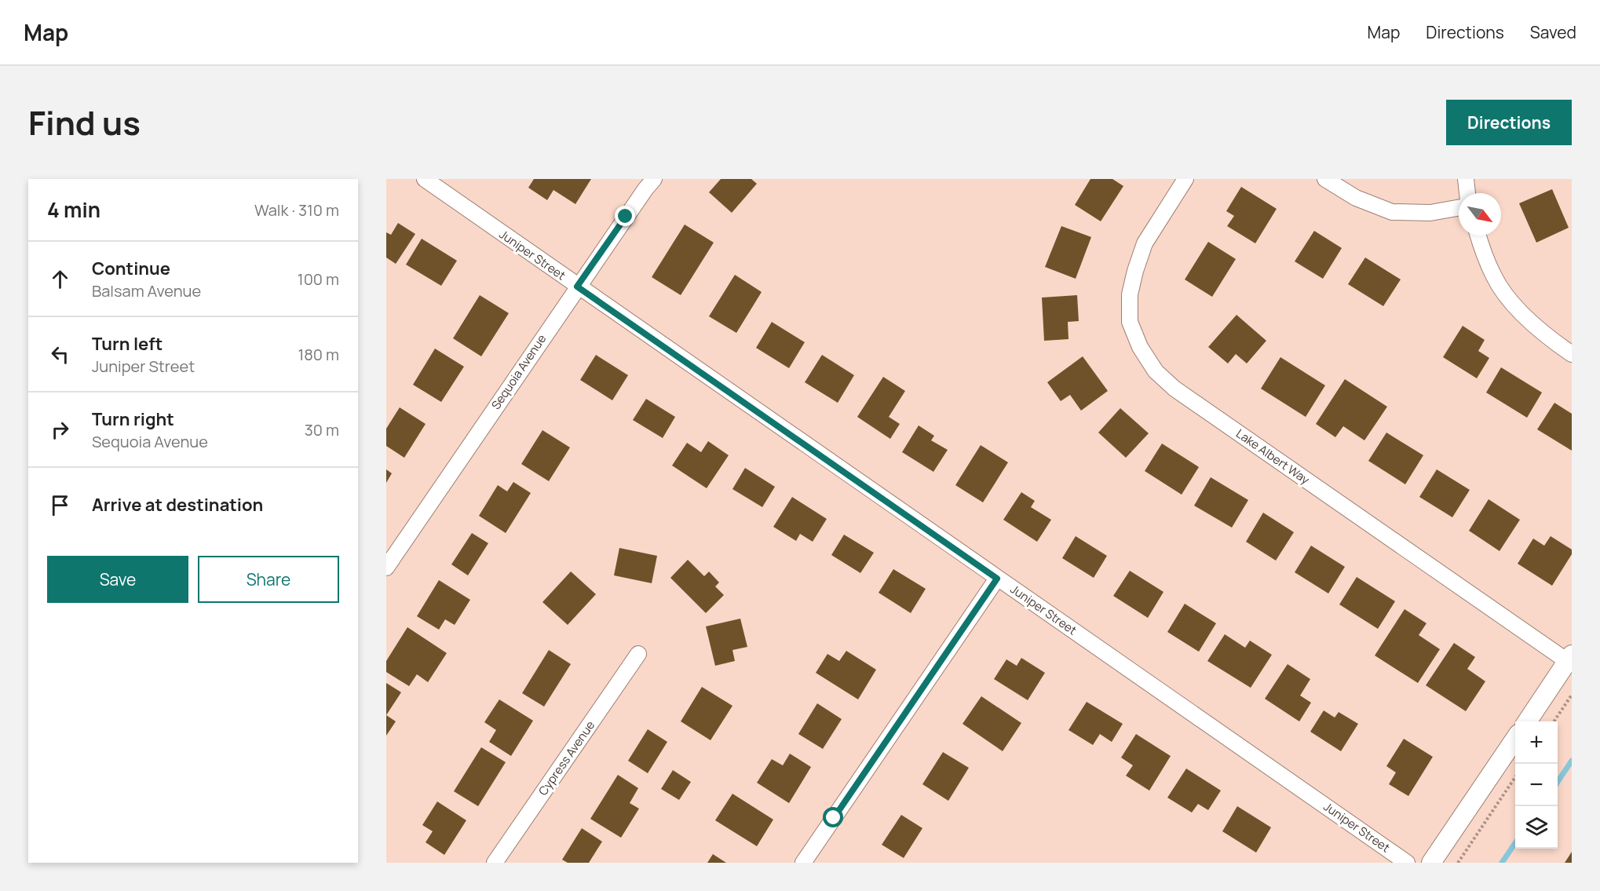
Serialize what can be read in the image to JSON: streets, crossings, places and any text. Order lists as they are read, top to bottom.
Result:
{
  "streets": {
    "street": [
      "Juniper Street",
      "Sequoia Avenue",
      "Lake Albert Way",
      "Cypress Avenue"
    ]
  },
  "crossings": [
    ["Juniper Street", "Sequoia Avenue"]
  ],
  "north": "bottom right",
  "page": {
    "header": "Map",
    "nav": ["Map", "Directions", "Saved"],
    "title": "Find us",
    "buttons": [
      "Directions",
      ["Save", "Share"]
    ],
    "heading": ["4 min", "Walk · 310 m"],
    "list": [
      ["Continue", "Balsam Avenue", "100 m"],
      ["Turn left", "Juniper Street", "180 m"],
      ["Turn right", "Sequoia Avenue", "30 m"],
      "Arrive at destination"
    ],
    "map_buttons": ["+", "−"]
  }
}
